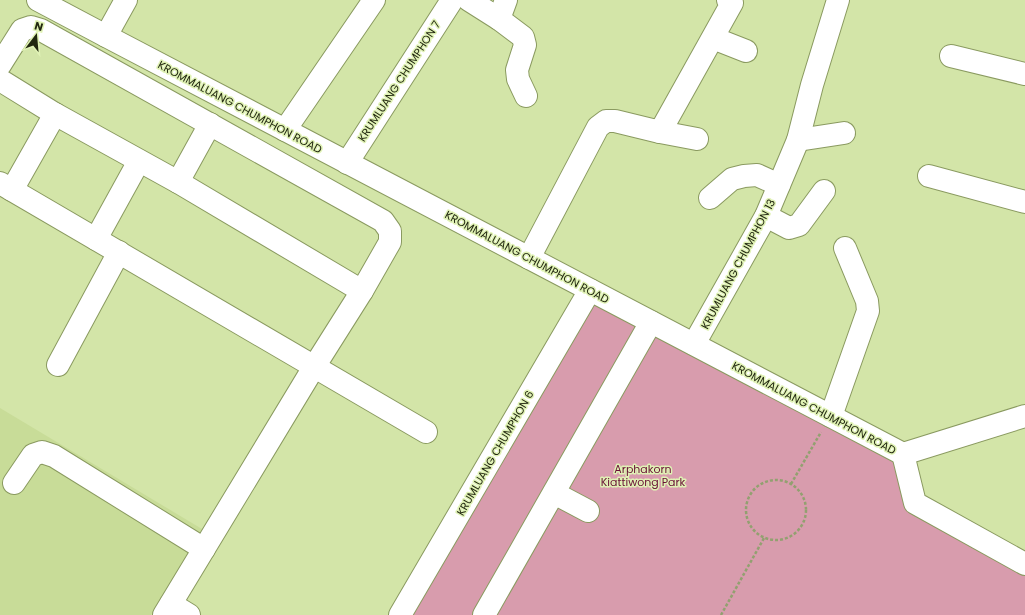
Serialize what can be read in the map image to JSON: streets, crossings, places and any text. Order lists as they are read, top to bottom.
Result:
{
  "streets": {
    "street": [
      "KRUMLUANG CHUMPHON 7",
      "KROMMALUANG CHUMPHON ROAD",
      "KRUMLUANG CHUMPHON 13",
      "KRUMLUANG CHUMPHON 6"
    ]
  },
  "crossings": [
    ["KRUMLUANG CHUMPHON 7", "KROMMALUANG CHUMPHON ROAD"],
    ["KROMMALUANG CHUMPHON ROAD", "KRUMLUANG CHUMPHON 13"],
    ["KROMMALUANG CHUMPHON ROAD", "KRUMLUANG CHUMPHON 6"]
  ],
  "parks": ["Arphakorn Kiattiwong Park"],
  "north": "top"
}
